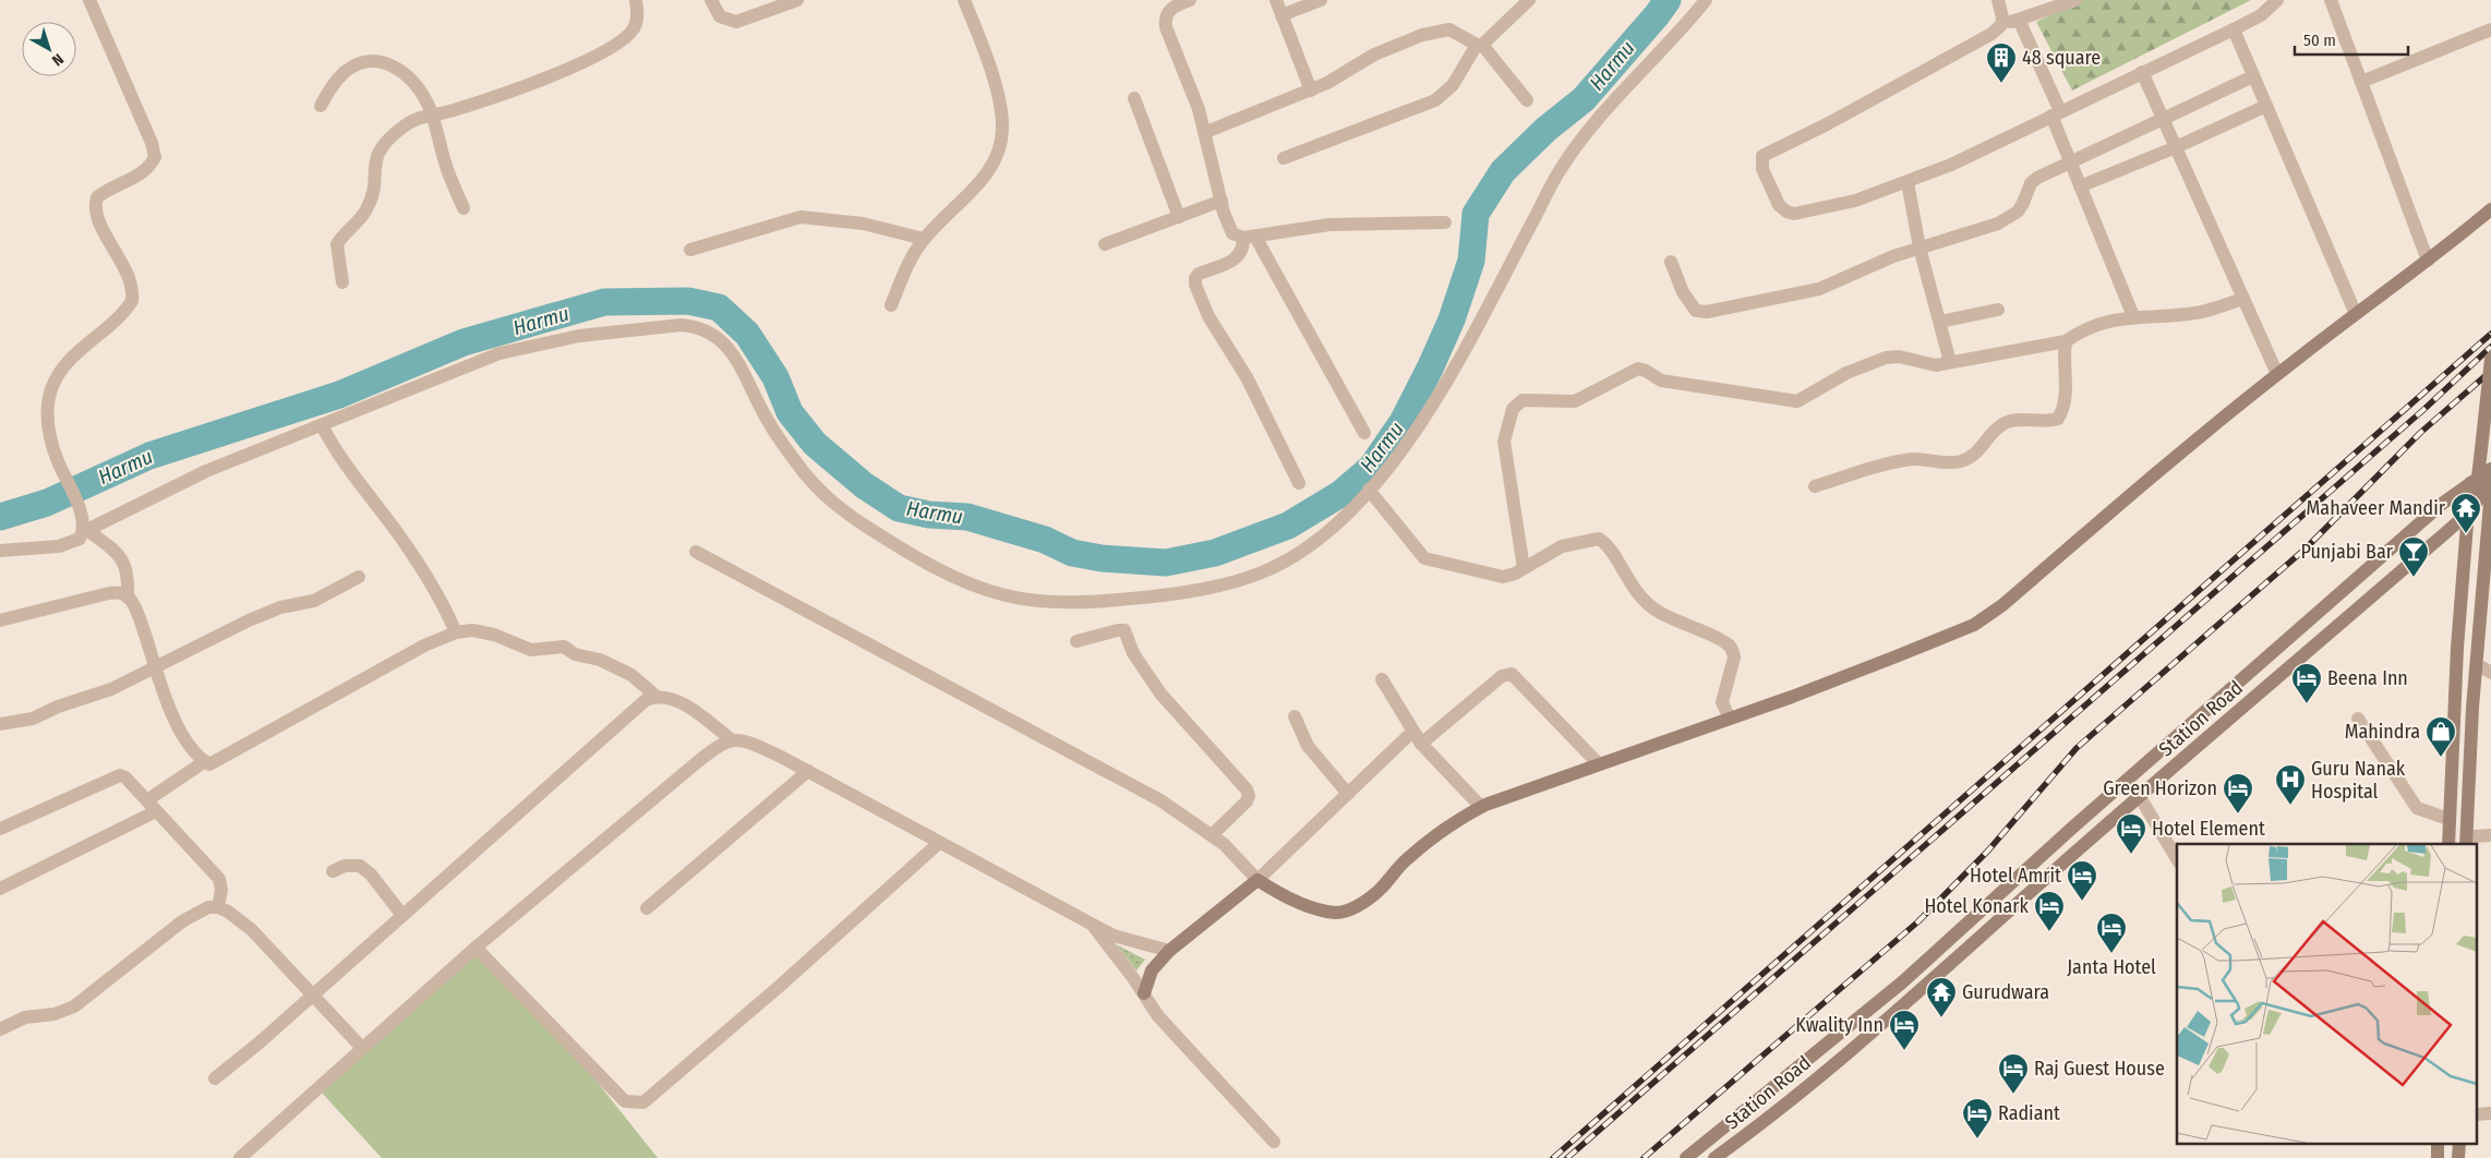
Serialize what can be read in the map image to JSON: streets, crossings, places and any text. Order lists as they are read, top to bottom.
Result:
{
  "streets": {
    "street": ["Station Road"]
  },
  "water": ["Harmu"],
  "places": {
    "building": ["48 square"],
    "temple": ["Mahaveer Mandir", "Gurudwara"],
    "bar": ["Punjabi Bar"],
    "hotel": [
      "Beena Inn",
      "Green Horizon",
      "Hotel Element",
      "Hotel Amrit",
      "Hotel Konark",
      "Janta Hotel",
      "Kwality Inn",
      "Raj Guest House",
      "Radiant"
    ],
    "shop": ["Mahindra"],
    "hospital": ["Guru Nanak Hospital"]
  },
  "scale_bar": "50 m",
  "north": "bottom right"
}
